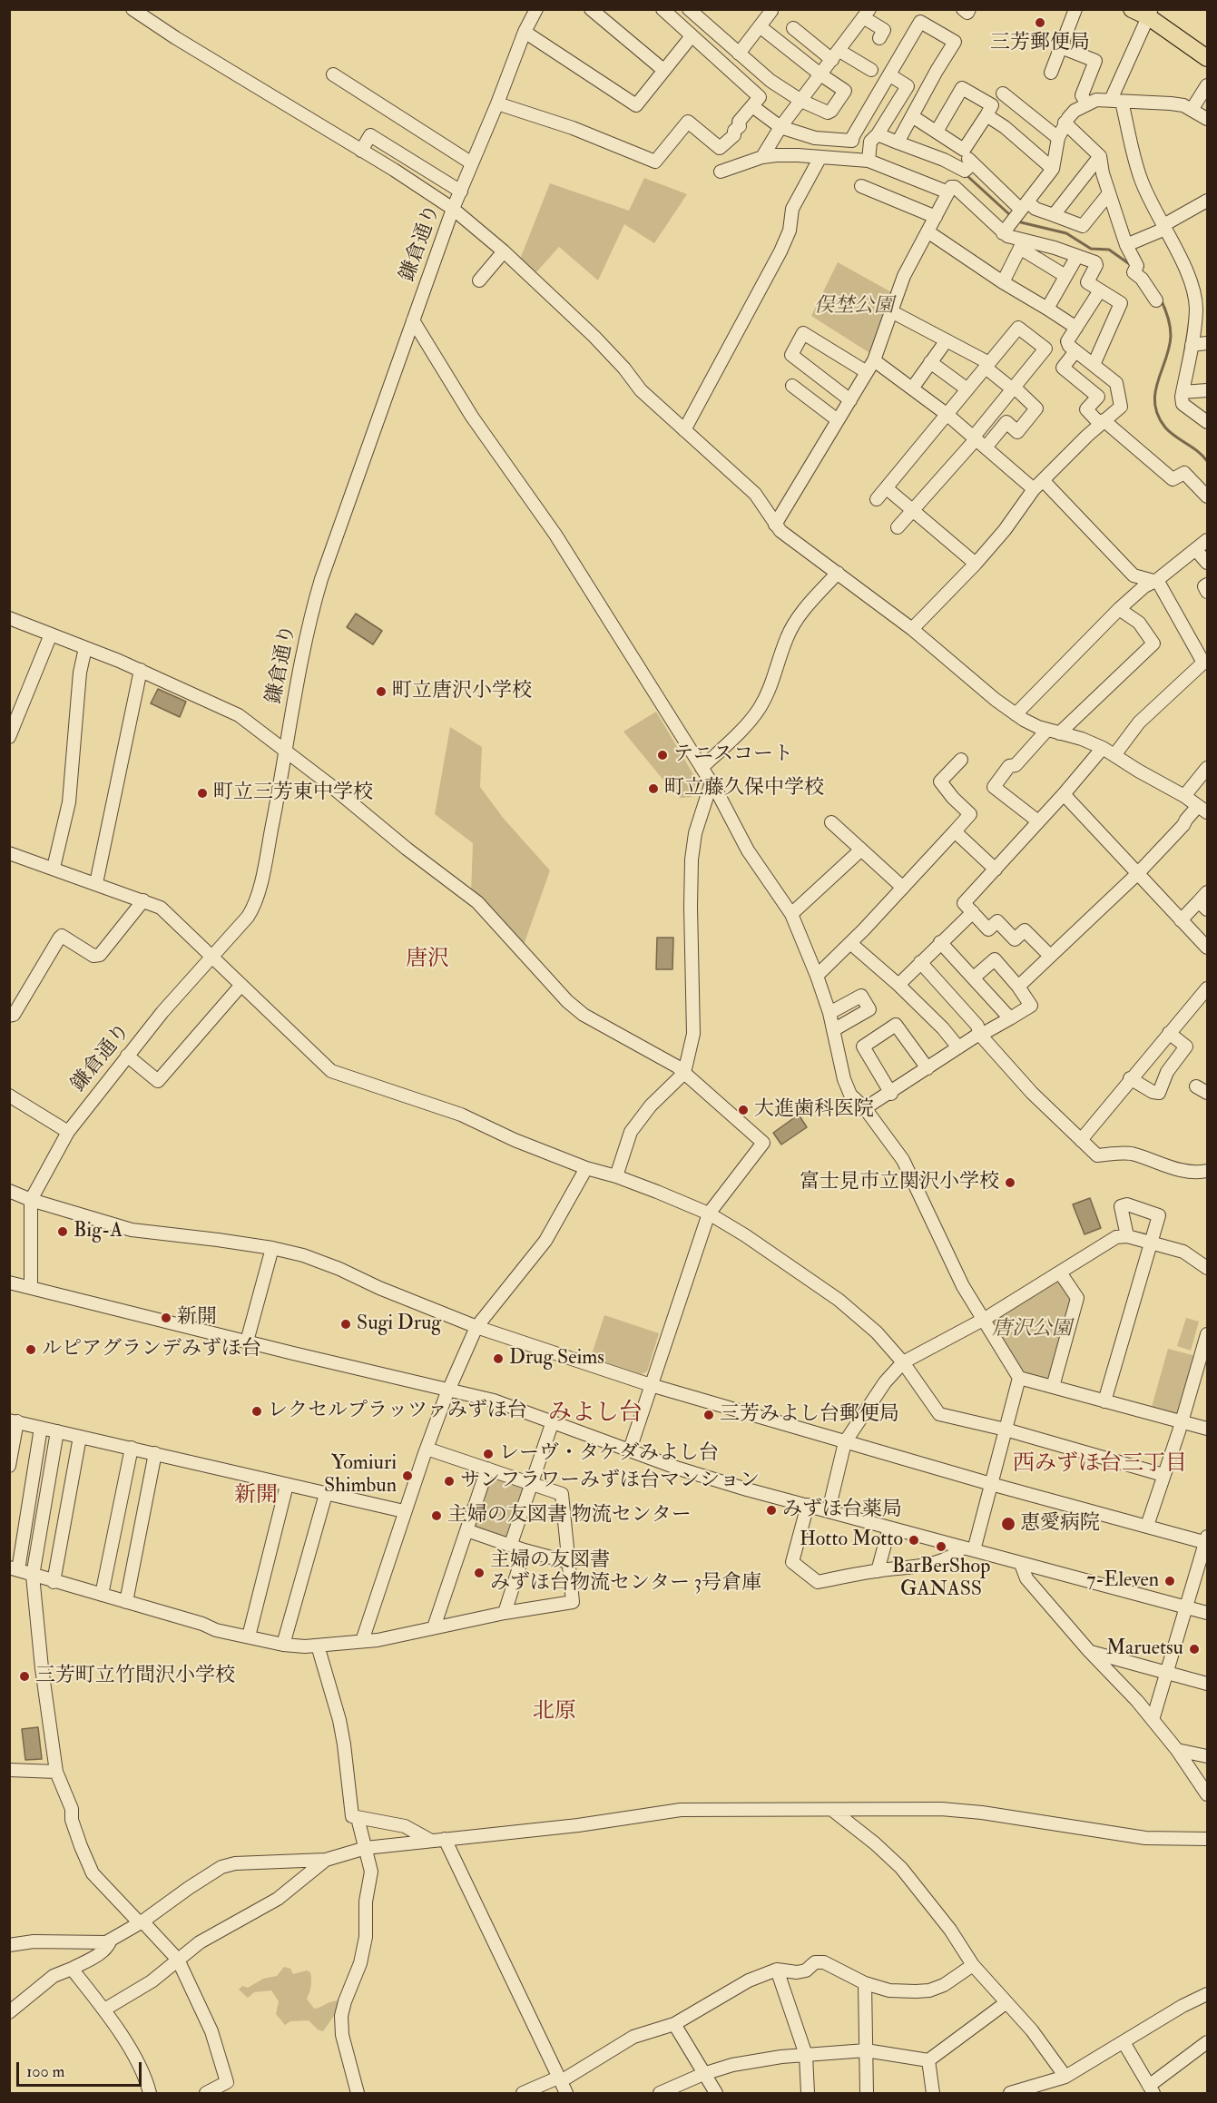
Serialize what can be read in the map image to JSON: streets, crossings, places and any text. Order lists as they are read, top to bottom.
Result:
{
  "streets": {
    "street": ["鎌倉通り"]
  },
  "districts": [
    "唐沢",
    "みよし台",
    "西みずほ台三丁目",
    "新開",
    "北原"
  ],
  "parks": ["俣埜公園", "唐沢公園"],
  "places": [
    "三芳郵便局",
    "町立唐沢小学校",
    "テニスコート",
    "町立藤久保中学校",
    "町立三芳東中学校",
    "大進歯科医院",
    "富士見市立関沢小学校",
    "Big-A",
    "新開",
    "Sugi Drug",
    "ルピアグランデみずほ台",
    "Drug Seims",
    "レクセルプラッツァみずほ台",
    "三芳みよし台郵便局",
    "レーヴ・タケダみよし台",
    "Yomiuri Shimbun",
    "サンフラワーみずほ台マンション",
    "みずほ台薬局",
    "主婦の友図書 物流センター",
    "恵愛病院",
    "Hotto Motto",
    "BarBerShop GANASS",
    "主婦の友図書 みずほ台物流センター 3号倉庫",
    "7-Eleven",
    "Maruetsu",
    "三芳町立竹間沢小学校"
  ],
  "scale_bar": "100 m"
}
